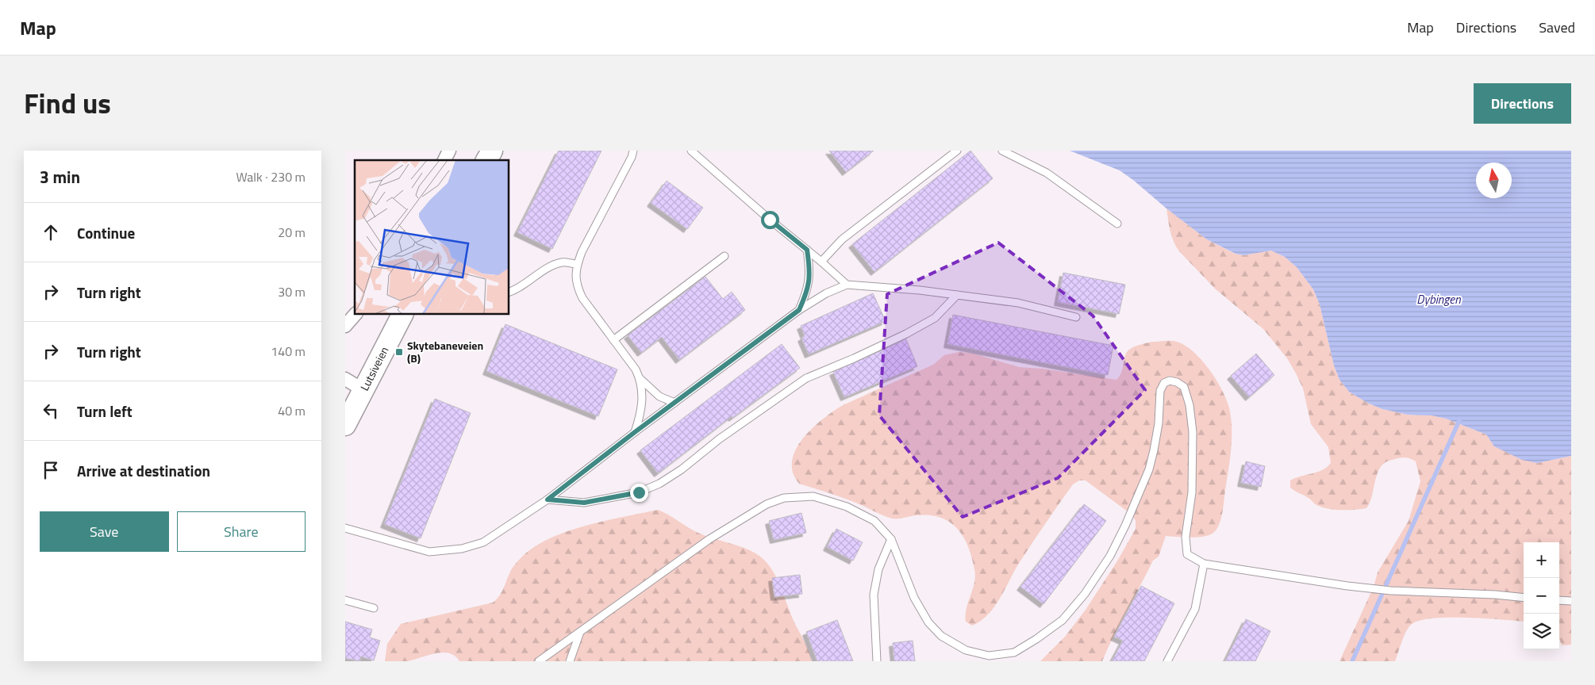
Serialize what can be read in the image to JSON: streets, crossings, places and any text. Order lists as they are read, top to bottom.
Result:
{
  "streets": {
    "main road": ["Lutsiveien"]
  },
  "water": ["Dybingen"],
  "places": {
    "transit": ["Skytebaneveien (B)"]
  },
  "north": "top",
  "page": {
    "header": "Map",
    "nav": ["Map", "Directions", "Saved"],
    "title": "Find us",
    "buttons": [
      "Directions",
      ["Save", "Share"]
    ],
    "heading": ["3 min", "Walk · 230 m"],
    "list": [
      ["Continue", "20 m"],
      ["Turn right", "30 m"],
      ["Turn right", "140 m"],
      ["Turn left", "40 m"],
      "Arrive at destination"
    ],
    "map_buttons": ["+", "−"]
  }
}
